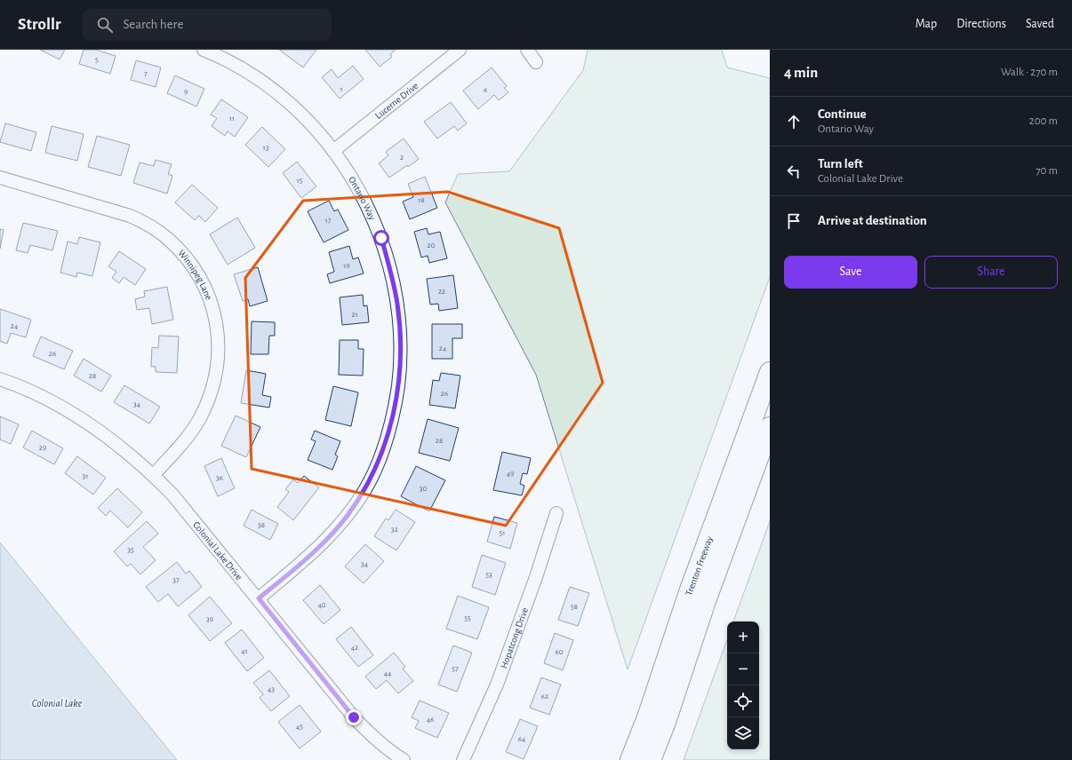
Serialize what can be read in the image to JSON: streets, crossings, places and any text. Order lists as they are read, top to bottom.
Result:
{
  "streets": {
    "highway": ["Trenton Freeway"],
    "street": [
      "Lucerne Drive",
      "Ontario Way",
      "Winnipeg Lane",
      "Colonial Lake Drive",
      "Hopatcong Drive"
    ]
  },
  "crossings": [
    ["Lucerne Drive", "Ontario Way"],
    ["Ontario Way", "Colonial Lake Drive"],
    ["Winnipeg Lane", "Colonial Lake Drive"]
  ],
  "water": ["Colonial Lake"],
  "house_numbers": [
    "5",
    "7",
    "1",
    "6",
    "9",
    "11",
    "13",
    "2",
    "15",
    "18",
    "17",
    "20",
    "19",
    "22",
    "21",
    "24",
    "24",
    "26",
    "28",
    "26",
    "34",
    "28",
    "29",
    "49",
    "31",
    "36",
    "30",
    "38",
    "32",
    "51",
    "35",
    "34",
    "53",
    "37",
    "40",
    "58",
    "55",
    "39",
    "42",
    "41",
    "60",
    "57",
    "44",
    "43",
    "62",
    "46",
    "45",
    "64"
  ],
  "page": {
    "header": "Strollr",
    "search": "Search here",
    "nav": ["Map", "Directions", "Saved"],
    "heading": ["4 min", "Walk · 270 m"],
    "list": [
      ["Continue", "Ontario Way", "200 m"],
      ["Turn left", "Colonial Lake Drive", "70 m"],
      "Arrive at destination"
    ],
    "buttons": ["Save", "Share"],
    "map_buttons": ["+", "−"]
  }
}
